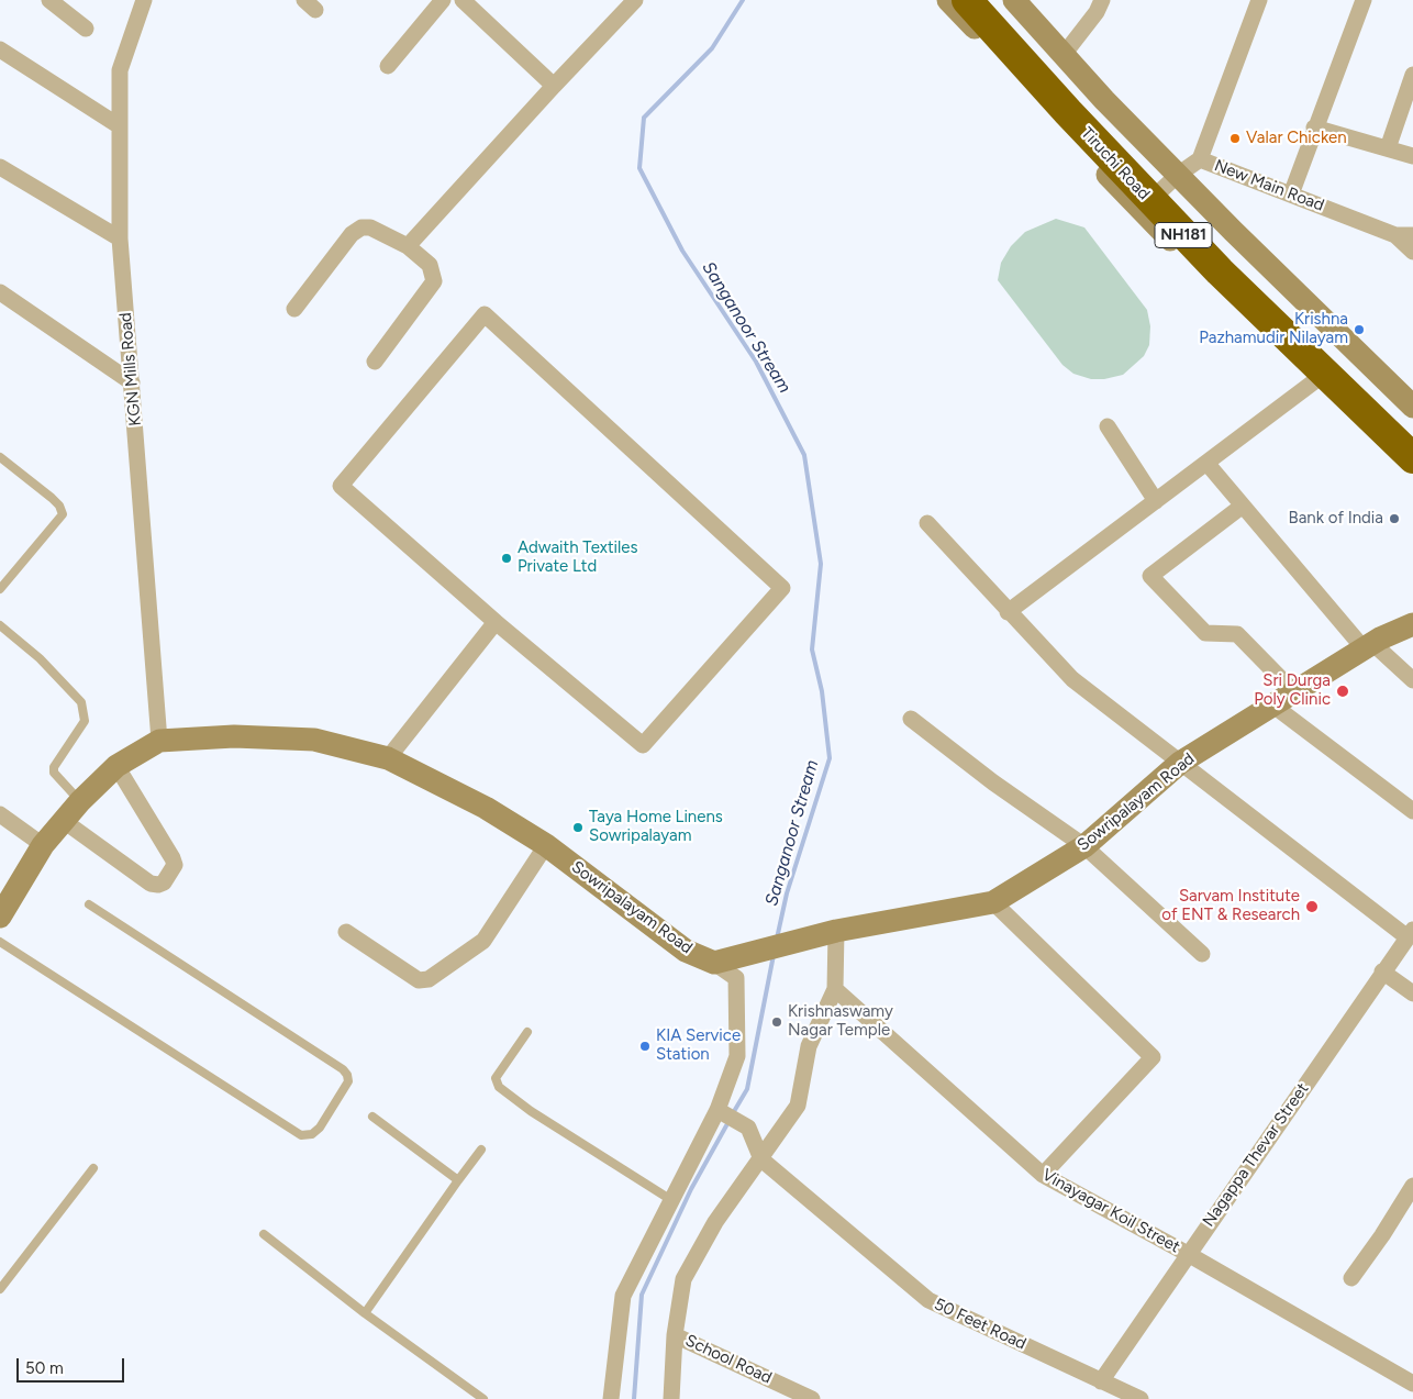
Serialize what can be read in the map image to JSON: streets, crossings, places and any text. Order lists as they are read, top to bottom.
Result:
{
  "streets": {
    "highway": ["Tiruchi Road", "NH181"],
    "street": [
      "New Main Road",
      "KGN Mills Road",
      "Sowripalayam Road",
      "Nagappa Thevar Street",
      "Vinayagar Koil Street",
      "50 Feet Road",
      "School Road"
    ]
  },
  "crossings": [
    ["KGN Mills Road", "Sowripalayam Road"],
    ["Nagappa Thevar Street", "Vinayagar Koil Street"],
    ["Nagappa Thevar Street", "50 Feet Road"]
  ],
  "water": ["Sanganoor Stream"],
  "places": [
    "Valar Chicken",
    "Krishna Pazhamudir Nilayam",
    "Bank of India",
    "Adwaith Textiles Private Ltd",
    "Sri Durga Poly Clinic",
    "Taya Home Linens Sowripalayam",
    "Sarvam Institute of ENT & Research",
    "Krishnaswamy Nagar Temple",
    "KIA Service Station"
  ],
  "scale_bar": "50 m"
}
